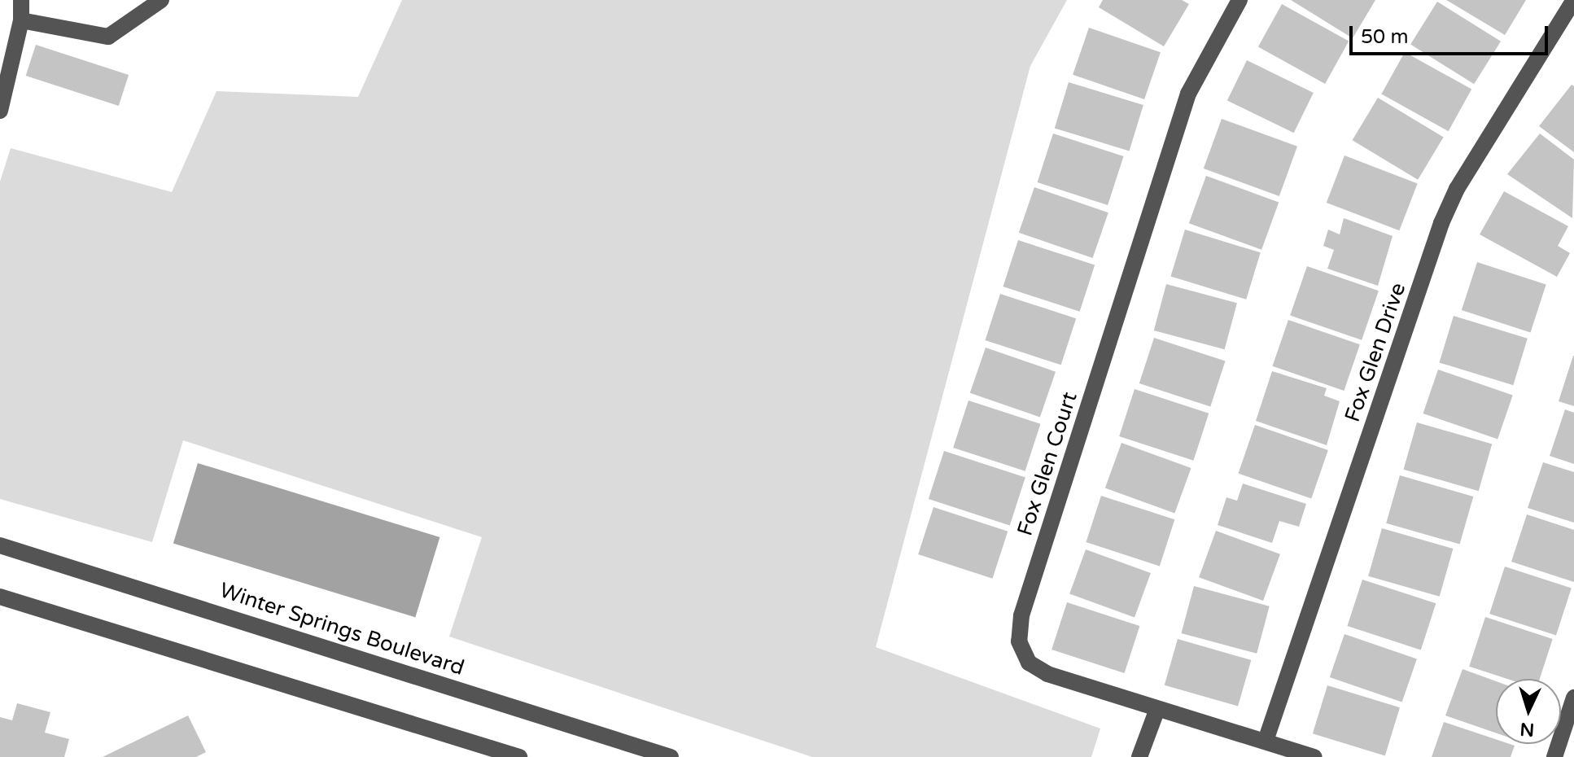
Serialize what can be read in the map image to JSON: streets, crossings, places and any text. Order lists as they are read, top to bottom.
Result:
{
  "streets": {
    "street": ["Fox Glen Drive", "Fox Glen Court", "Winter Springs Boulevard"]
  },
  "crossings": [
    ["Fox Glen Drive", "Fox Glen Court"]
  ],
  "scale_bar": "50 m",
  "north": "bottom"
}
